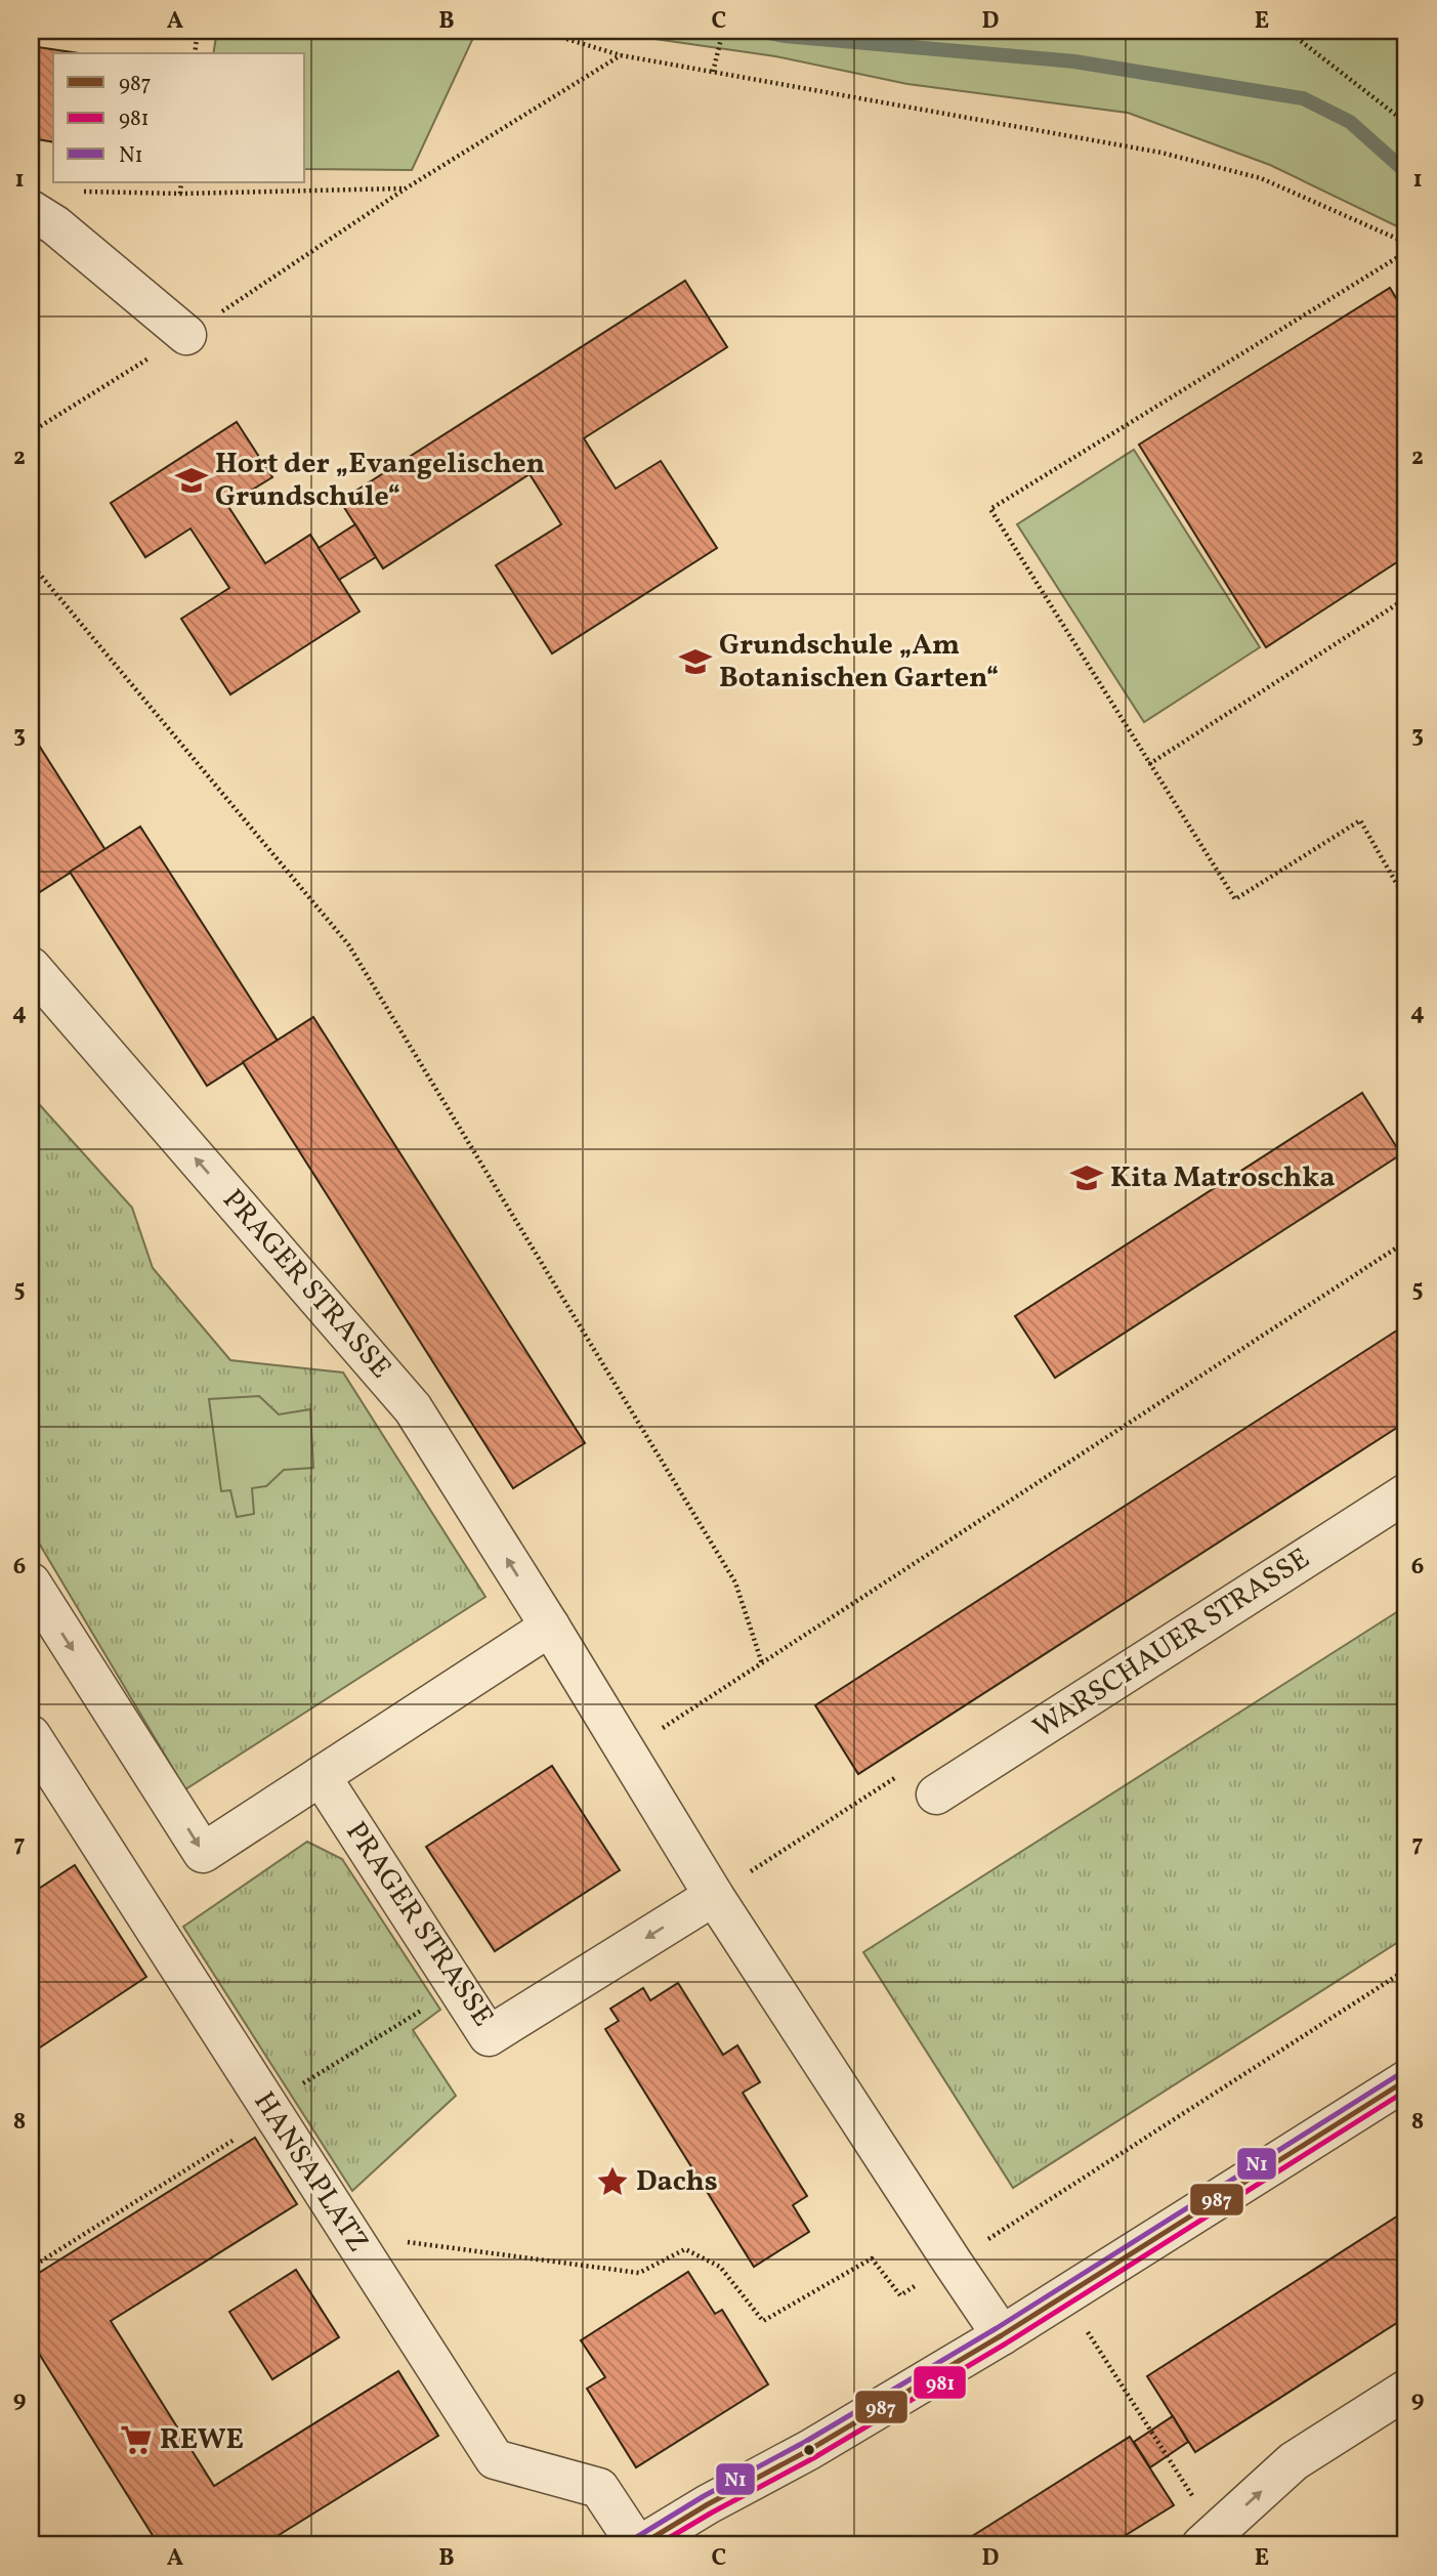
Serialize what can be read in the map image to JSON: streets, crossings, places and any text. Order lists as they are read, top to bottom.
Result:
{
  "streets": {
    "street": ["PRAGER STRASSE", "WARSCHAUER STRASSE", "HANSAPLATZ"]
  },
  "one_way": ["PRAGER STRASSE"],
  "places": {
    "school or university": ["Hort der „Evangelischen Grundschule“", "Grundschule „Am Botanischen Garten“", "Kita Matroschka"],
    "place": ["Dachs"],
    "supermarket": ["REWE"]
  },
  "lines": ["transit line N1", "transit line 987", "transit line 981"],
  "legend": ["987", "981", "N1"],
  "grid": {
    "columns": [
      "A",
      "B",
      "C",
      "D",
      "E"
    ],
    "rows": [
      "1",
      "2",
      "3",
      "4",
      "5",
      "6",
      "7",
      "8",
      "9"
    ]
  }
}
